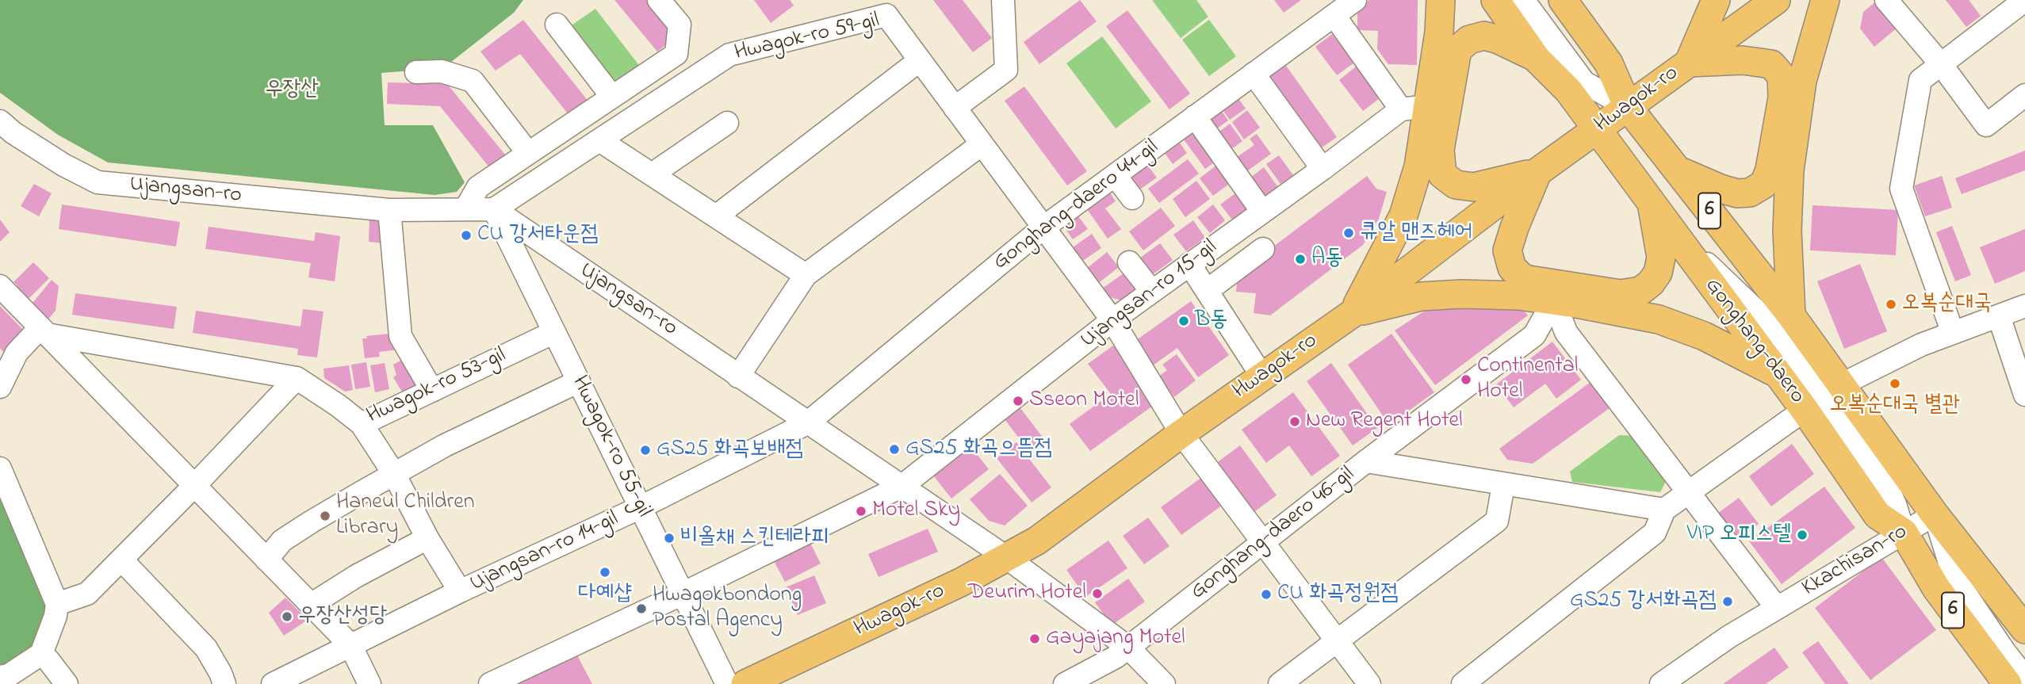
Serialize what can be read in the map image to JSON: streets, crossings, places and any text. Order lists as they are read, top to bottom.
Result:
{
  "streets": {
    "main road": ["Hwagok-ro", "6", "Gonghang-daero"],
    "street": [
      "Hwagok-ro 59-gil",
      "Ujangsan-ro",
      "Gonghang-daero 44-gil",
      "Ujangsan-ro 15-gil",
      "Hwagok-ro 53-gil",
      "Hwagok-ro 55-gil",
      "Gonghang-daero 46-gil",
      "Ujangsan-ro 14-gil",
      "Kkachisan-ro"
    ]
  },
  "crossings": [
    ["Hwagok-ro 59-gil", "Hwagok-ro"],
    ["Hwagok-ro 59-gil", "Ujangsan-ro"],
    ["Hwagok-ro 59-gil", "Gonghang-daero 44-gil"],
    ["Hwagok-ro 59-gil", "Ujangsan-ro 15-gil"],
    ["Hwagok-ro 59-gil", "Hwagok-ro 55-gil"],
    ["Hwagok-ro 59-gil", "Gonghang-daero 46-gil"],
    ["Hwagok-ro", "Ujangsan-ro"],
    ["Hwagok-ro", "Gonghang-daero"],
    ["Ujangsan-ro", "Gonghang-daero 44-gil"],
    ["Ujangsan-ro", "Ujangsan-ro 15-gil"],
    ["Ujangsan-ro", "Hwagok-ro 55-gil"],
    ["Ujangsan-ro", "Gonghang-daero 46-gil"],
    ["Ujangsan-ro", "Ujangsan-ro 14-gil"],
    ["Gonghang-daero 44-gil", "Ujangsan-ro 14-gil"],
    ["Ujangsan-ro 15-gil", "Hwagok-ro 55-gil"],
    ["Gonghang-daero", "Kkachisan-ro"],
    ["Hwagok-ro 53-gil", "Hwagok-ro 55-gil"],
    ["Hwagok-ro 53-gil", "Ujangsan-ro 14-gil"],
    ["Hwagok-ro 55-gil", "Ujangsan-ro 14-gil"]
  ],
  "parks": ["우장산"],
  "places": [
    "큐알 맨즈헤어",
    "CU 강서타운점",
    "A동",
    "오복순대국",
    "B동",
    "Continental Hotel",
    "오복순대국 별관",
    "Sseon Motel",
    "New Regent Hotel",
    "GS25 화곡으뜸점",
    "GS25 화곡보배점",
    "Motel Sky",
    "Haneul Children Library",
    "VIP 오피스텔",
    "비올채 스킨테라피",
    "다예샵",
    "Deurim Hotel",
    "CU 화곡정원점",
    "GS25 강서화곡점",
    "Hwagokbondong Postal Agency",
    "우장산성당",
    "Gayajang Motel"
  ]
}
